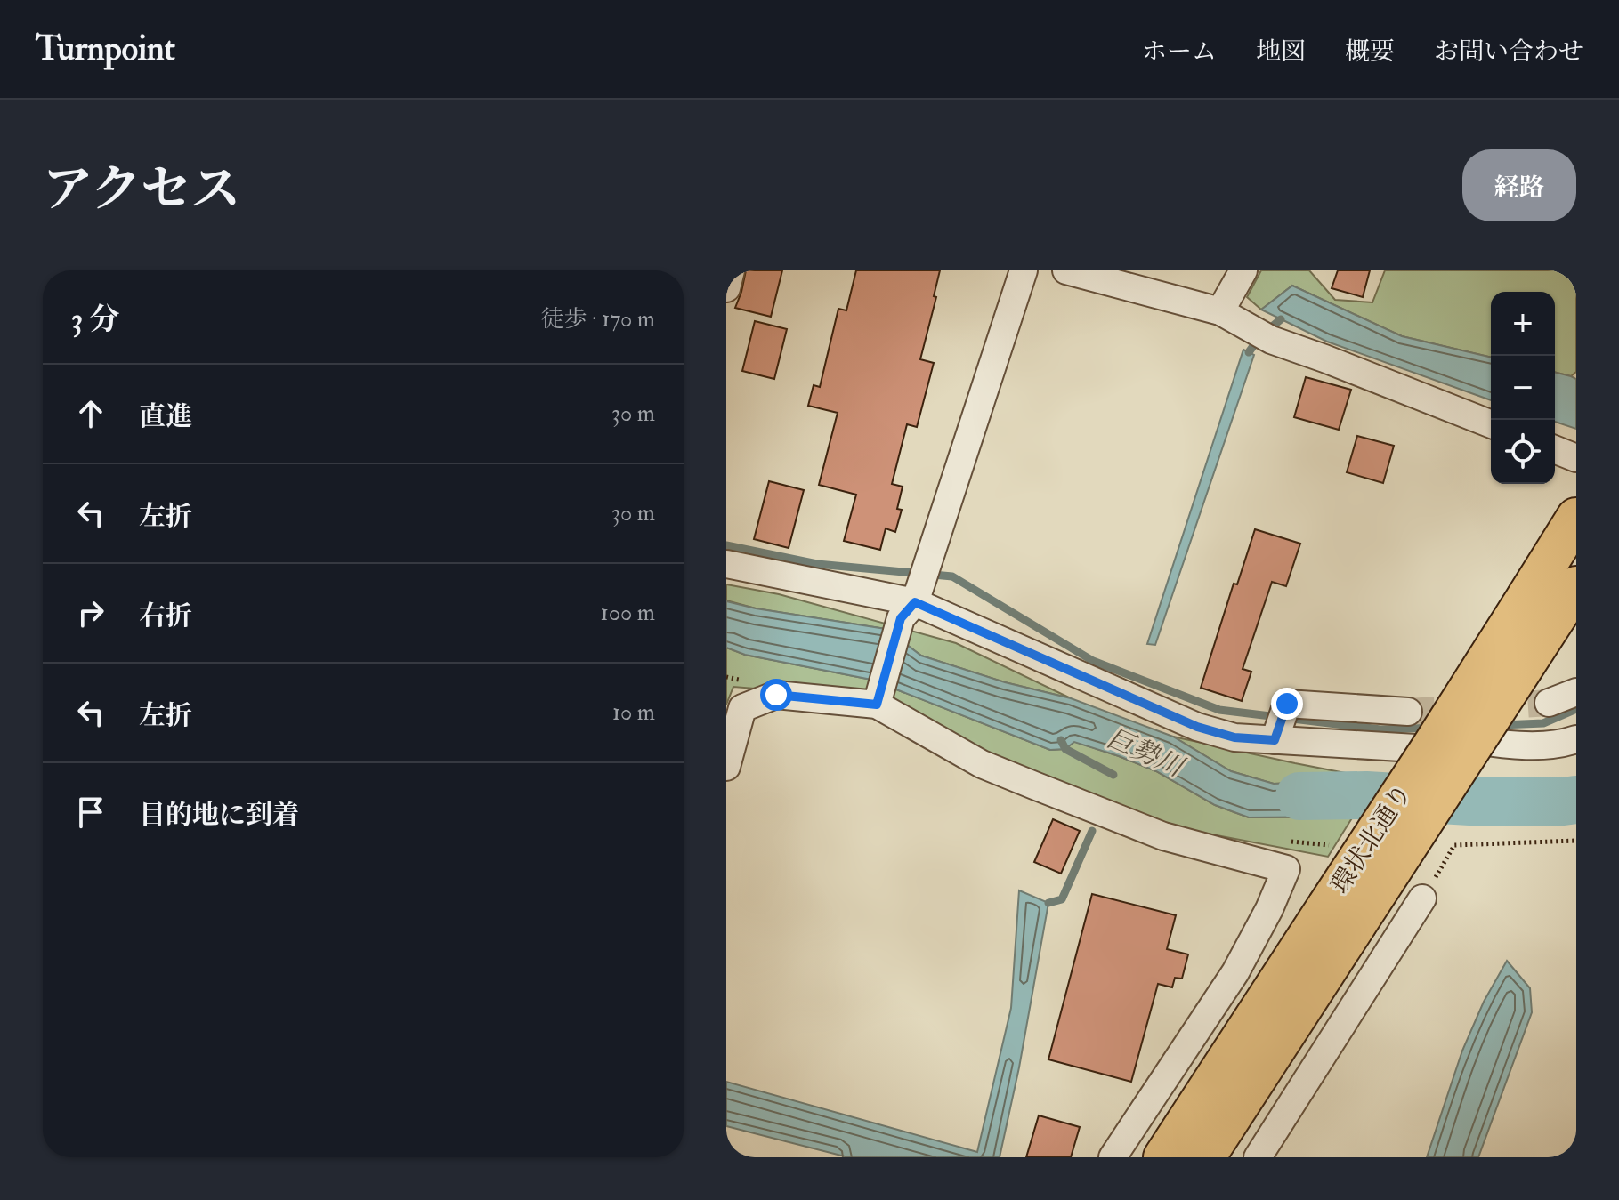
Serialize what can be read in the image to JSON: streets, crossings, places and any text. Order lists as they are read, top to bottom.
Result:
{
  "streets": {
    "highway": ["環状北通り"]
  },
  "water": ["巨勢川"],
  "page": {
    "header": "Turnpoint",
    "nav": [
      "ホーム",
      "地図",
      "概要",
      "お問い合わせ"
    ],
    "title": "アクセス",
    "buttons": "経路",
    "heading": ["3 分", "徒歩 · 170 m"],
    "map_buttons": ["+", "−"],
    "list": [
      ["直進", "30 m"],
      ["左折", "30 m"],
      ["右折", "100 m"],
      ["左折", "10 m"],
      "目的地に到着"
    ]
  }
}
